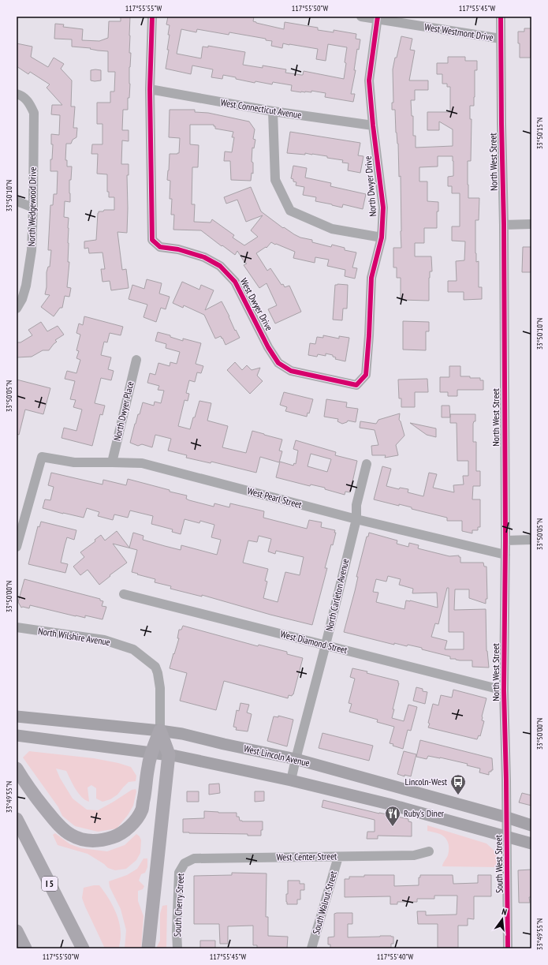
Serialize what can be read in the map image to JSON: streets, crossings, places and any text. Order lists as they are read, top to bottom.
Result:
{
  "streets": {
    "highway": ["I 5"],
    "main road": ["West Lincoln Avenue"],
    "street": [
      "West Westmont Drive",
      "West Connecticut Avenue",
      "North West Street",
      "North Dwyer Drive",
      "North Wedgewood Drive",
      "West Dwyer Drive",
      "North Dwyer Place",
      "West Pearl Street",
      "North Carleton Avenue",
      "North Wilshire Avenue",
      "West Diamond Street",
      "West Center Street",
      "South West Street",
      "South Walnut Street",
      "South Cherry Street"
    ]
  },
  "crossings": [
    ["West Westmont Drive", "North West Street"],
    ["West Westmont Drive", "North Dwyer Drive"],
    ["West Connecticut Avenue", "North Dwyer Drive"],
    ["West Connecticut Avenue", "West Dwyer Drive"],
    ["North West Street", "West Pearl Street"],
    ["North West Street", "West Diamond Street"],
    ["North West Street", "West Lincoln Avenue"],
    ["North West Street", "South West Street"],
    ["North Dwyer Drive", "West Dwyer Drive"],
    ["North Dwyer Place", "West Pearl Street"],
    ["West Pearl Street", "North Carleton Avenue"],
    ["North Carleton Avenue", "West Diamond Street"],
    ["North Carleton Avenue", "West Lincoln Avenue"],
    ["North Wilshire Avenue", "West Lincoln Avenue"],
    ["West Lincoln Avenue", "South West Street"],
    ["West Center Street", "South Walnut Street"],
    ["West Center Street", "South Cherry Street"]
  ],
  "places": {
    "bus stop": ["Lincoln-West"],
    "restaurant": ["Ruby's Diner"]
  },
  "north": "top",
  "coordinates": [
    "117°55'55\"W",
    "117°55'50\"W",
    "117°55'45\"W",
    "33°50'15\"N",
    "33°50'10\"N",
    "33°50'05\"N",
    "33°50'00\"N",
    "33°49'55\"N",
    "117°55'40\"W"
  ]
}
